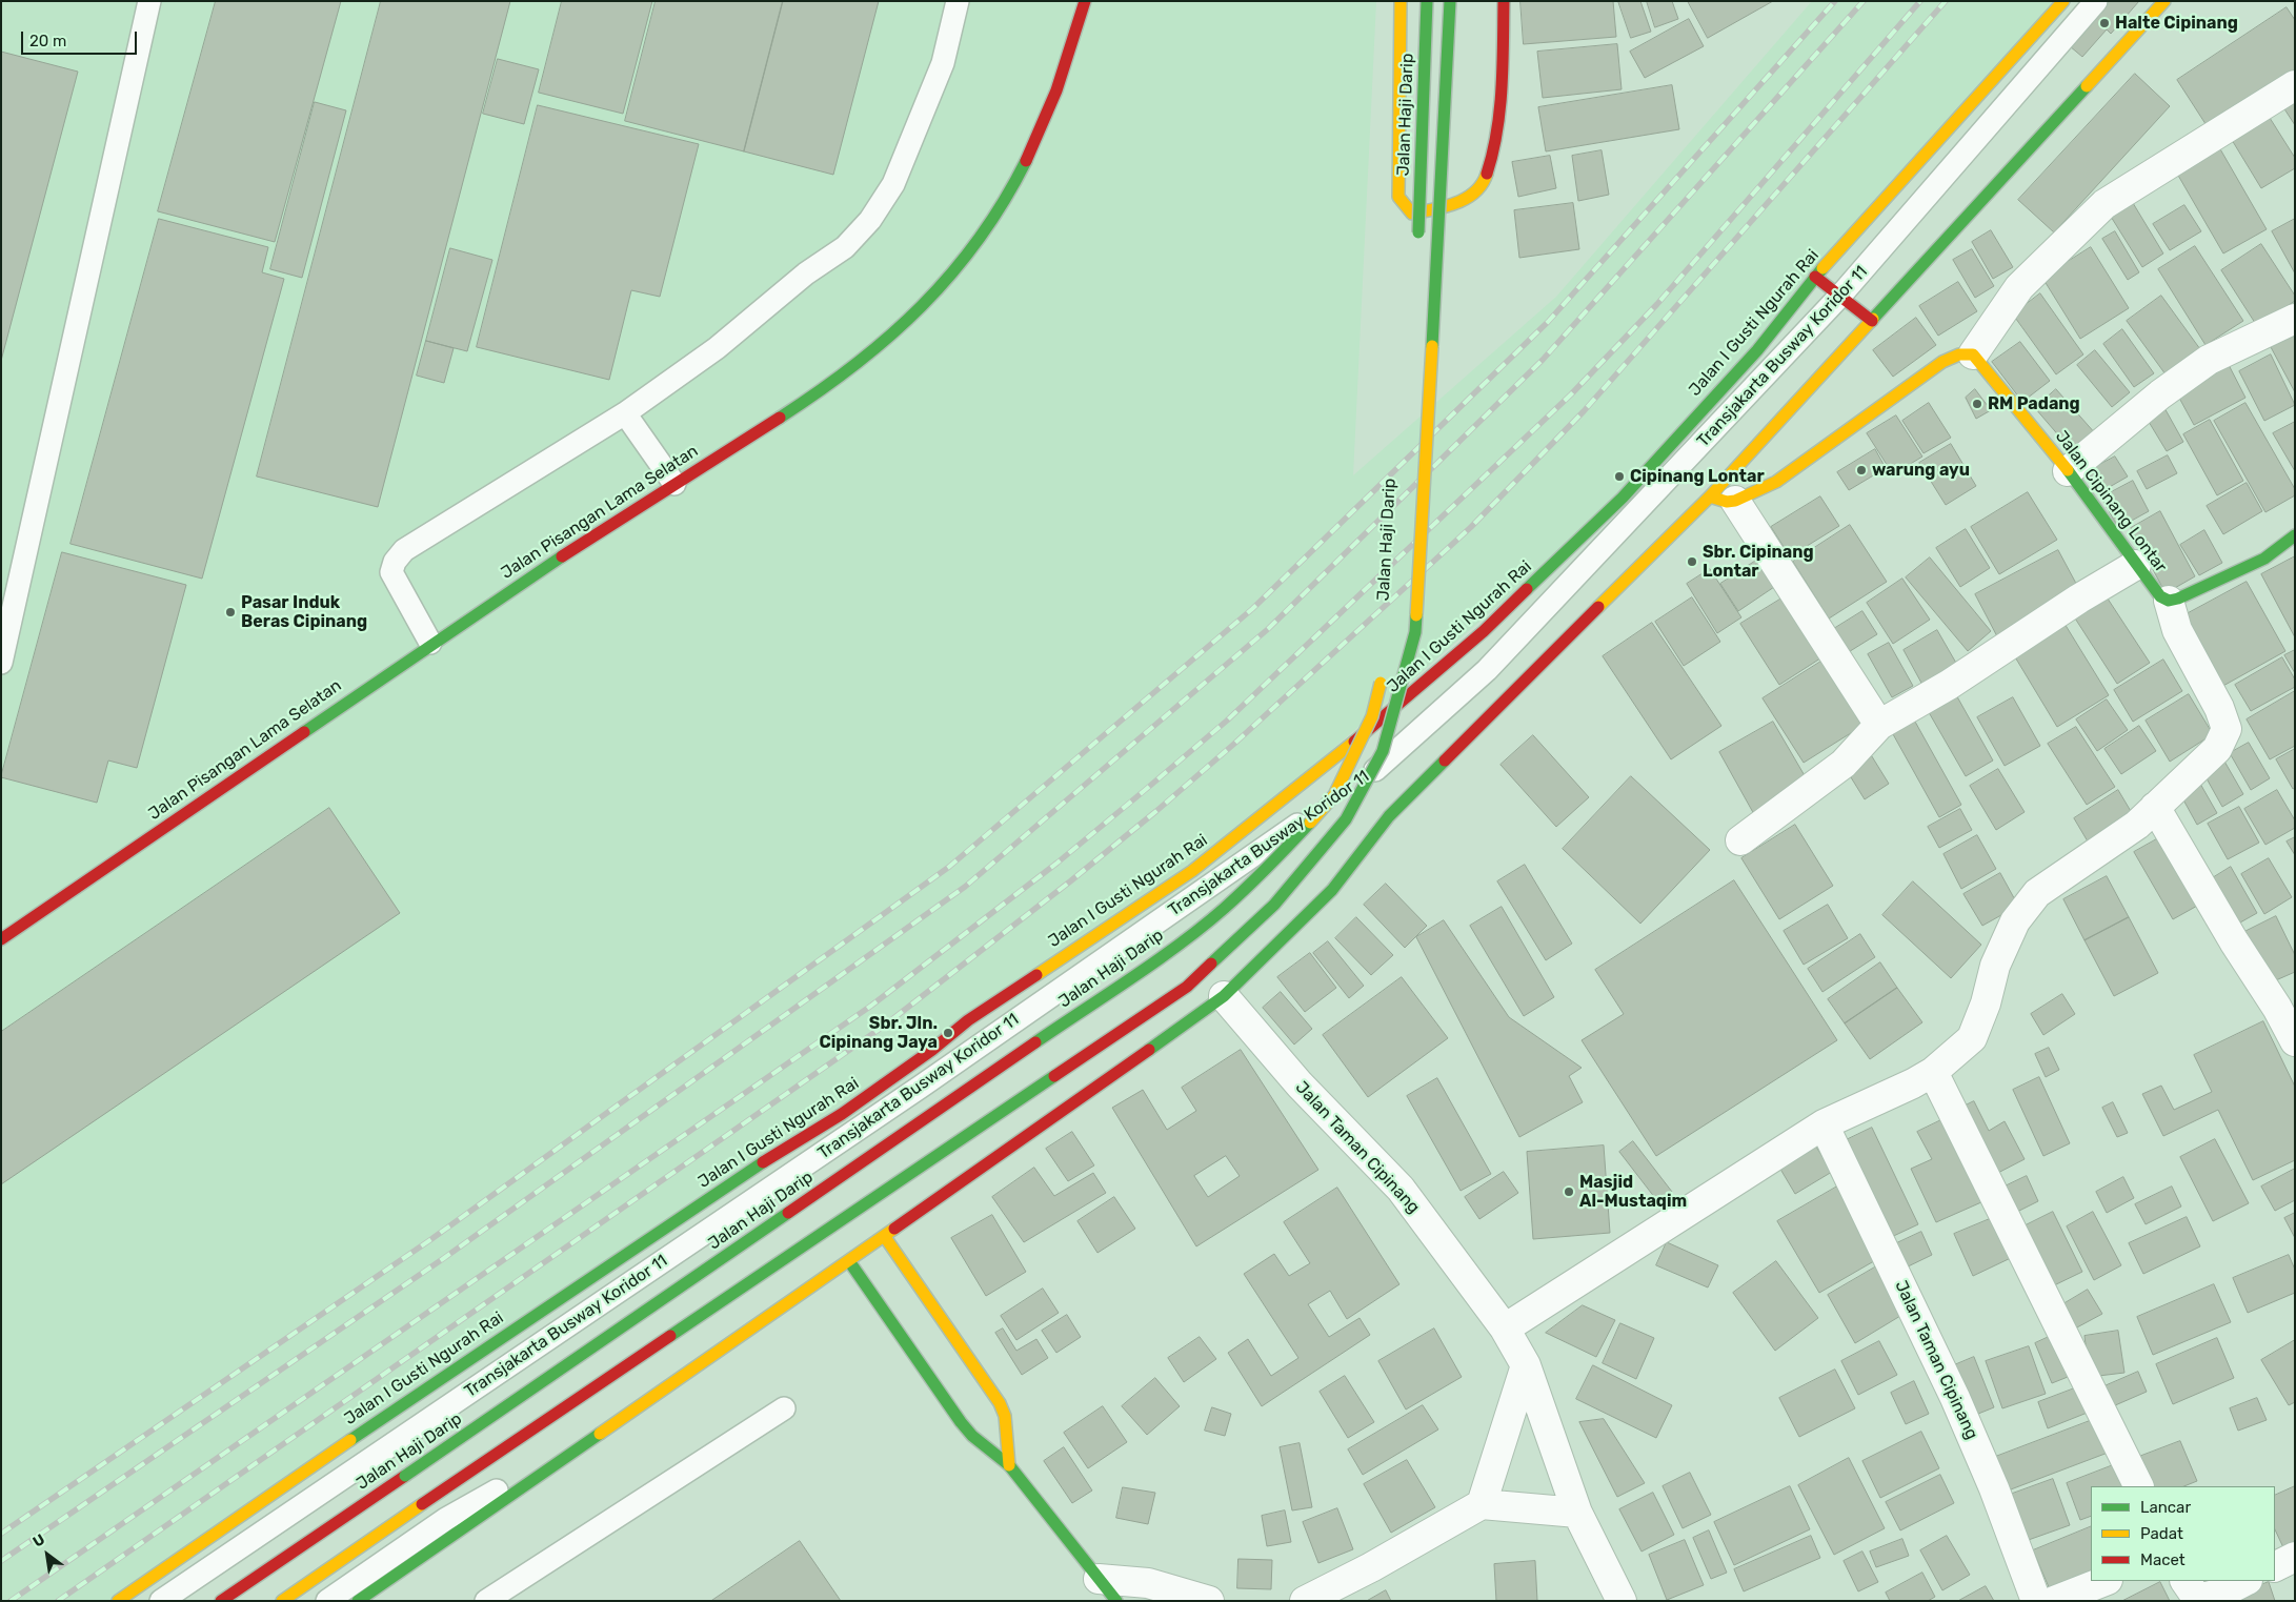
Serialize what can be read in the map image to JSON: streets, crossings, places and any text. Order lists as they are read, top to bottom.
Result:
{
  "streets": {
    "main road": [
      "Jalan Haji Darip",
      "Jalan I Gusti Ngurah Rai",
      "Jalan Cipinang Lontar",
      "Jalan Pisangan Lama Selatan"
    ],
    "street": ["Jalan Taman Cipinang"],
    "lane": ["Transjakarta Busway Koridor 11"]
  },
  "places": [
    "Halte Cipinang",
    "RM Padang",
    "warung ayu",
    "Cipinang Lontar",
    "Sbr. Cipinang Lontar",
    "Pasar Induk Beras Cipinang",
    "Sbr. Jln. Cipinang Jaya",
    "Masjid Al-Mustaqim"
  ],
  "legend": ["Lancar", "Padat", "Macet"],
  "scale_bar": "20 m",
  "north": "top left"
}
